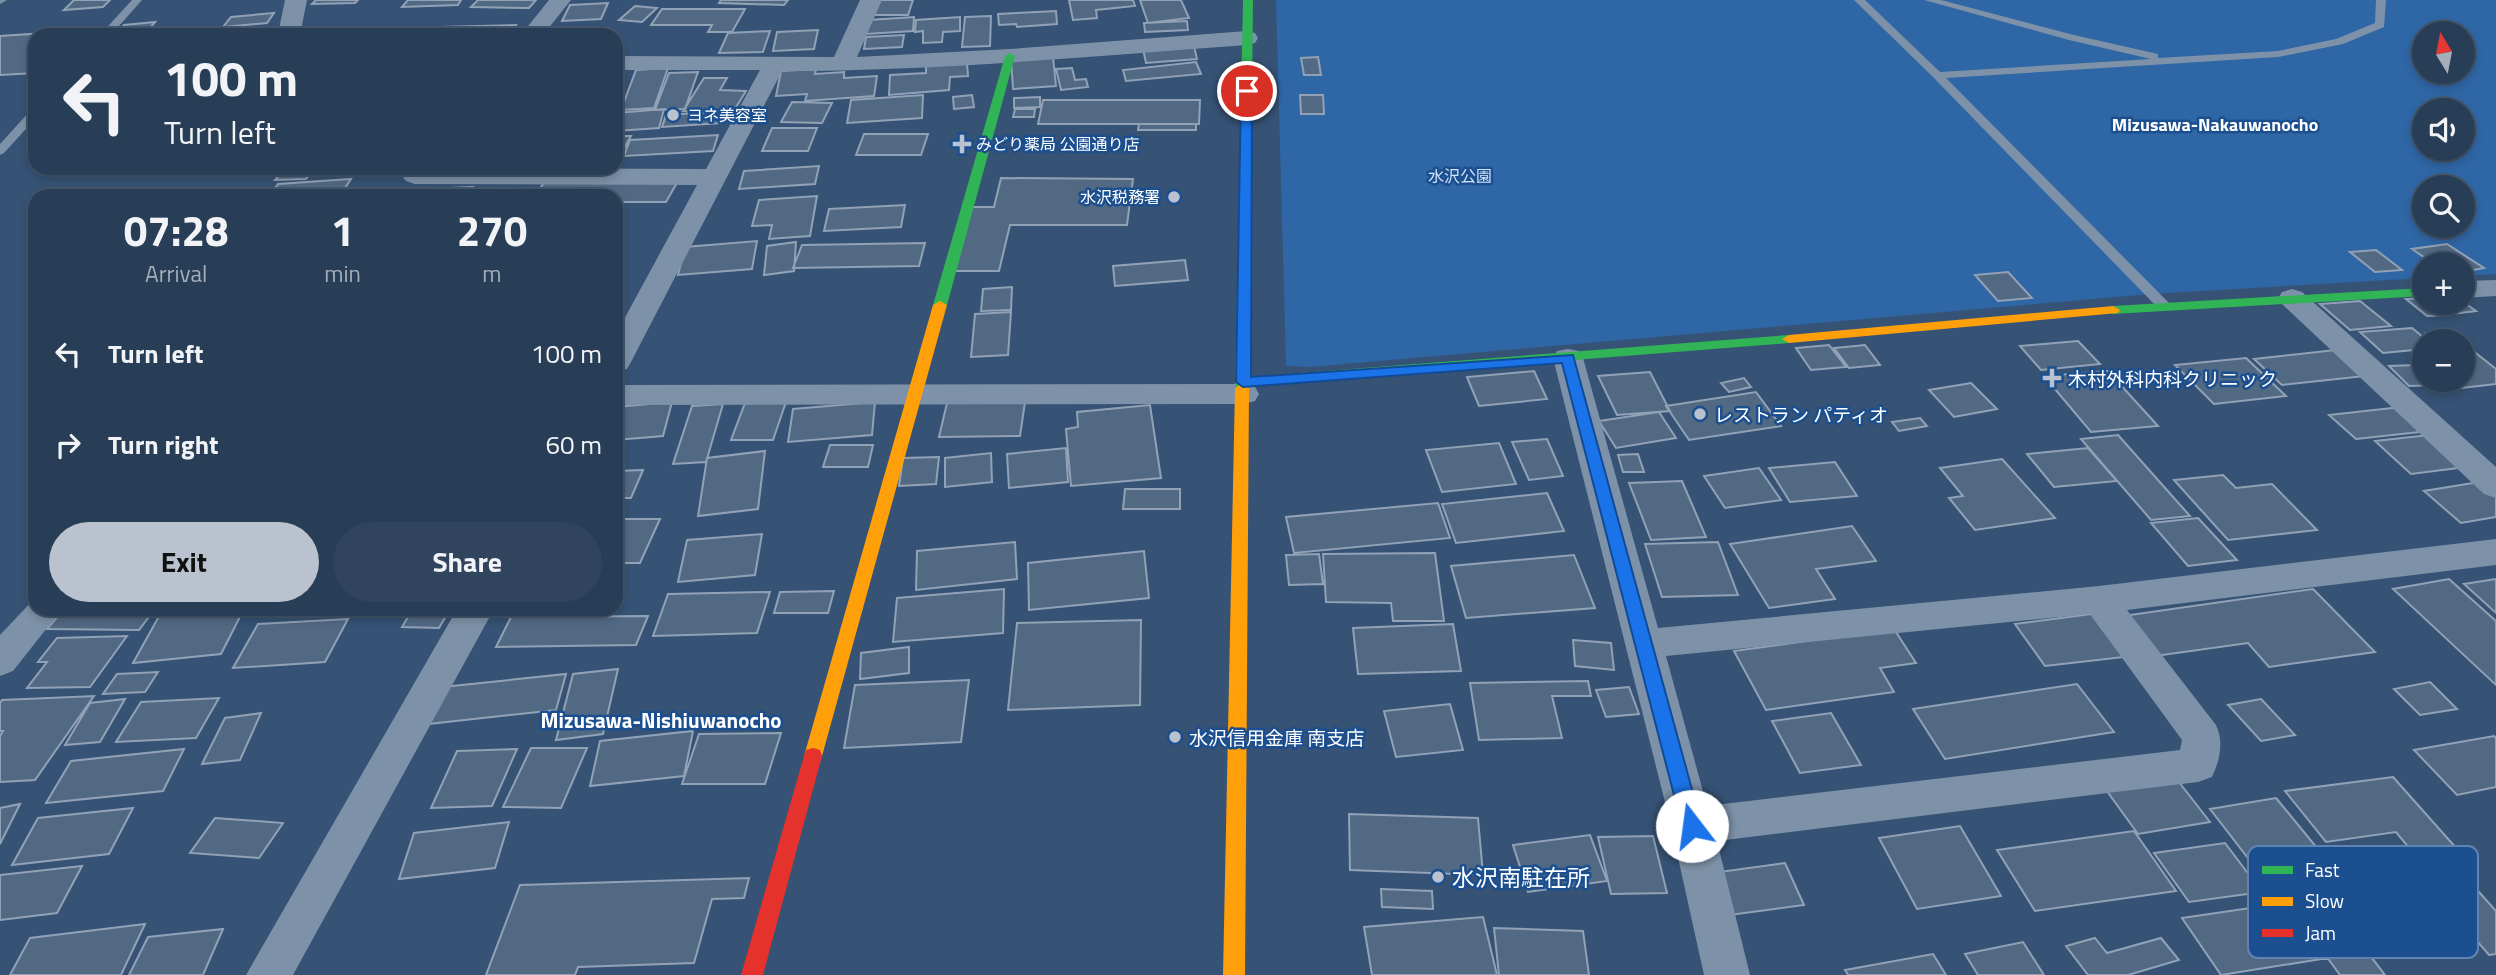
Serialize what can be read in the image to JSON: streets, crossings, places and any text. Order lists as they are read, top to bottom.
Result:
{
  "districts": ["Mizusawa-Nakauwanocho", "Mizusawa-Nishiuwanocho"],
  "parks": ["水沢公園"],
  "places": {
    "other": [
      "ヨネ美容室",
      "水沢税務署",
      "レストラン パティオ",
      "水沢信用金庫 南支店",
      "水沢南駐在所"
    ],
    "health": ["みどり薬局 公園通り店", "木村外科内科クリニック"]
  },
  "legend": ["Fast", "Slow", "Jam"],
  "north": "top",
  "page": {
    "map_buttons": ["+", "−"],
    "turn": ["100 m", "Turn left"],
    "eta": [
      "07:28",
      "Arrival",
      "1",
      "min",
      "270",
      "m"
    ],
    "list": [
      {
        "name": "Turn left",
        "value": "100 m"
      },
      {
        "name": "Turn right",
        "value": "60 m"
      }
    ],
    "buttons": ["Exit", "Share"]
  }
}
